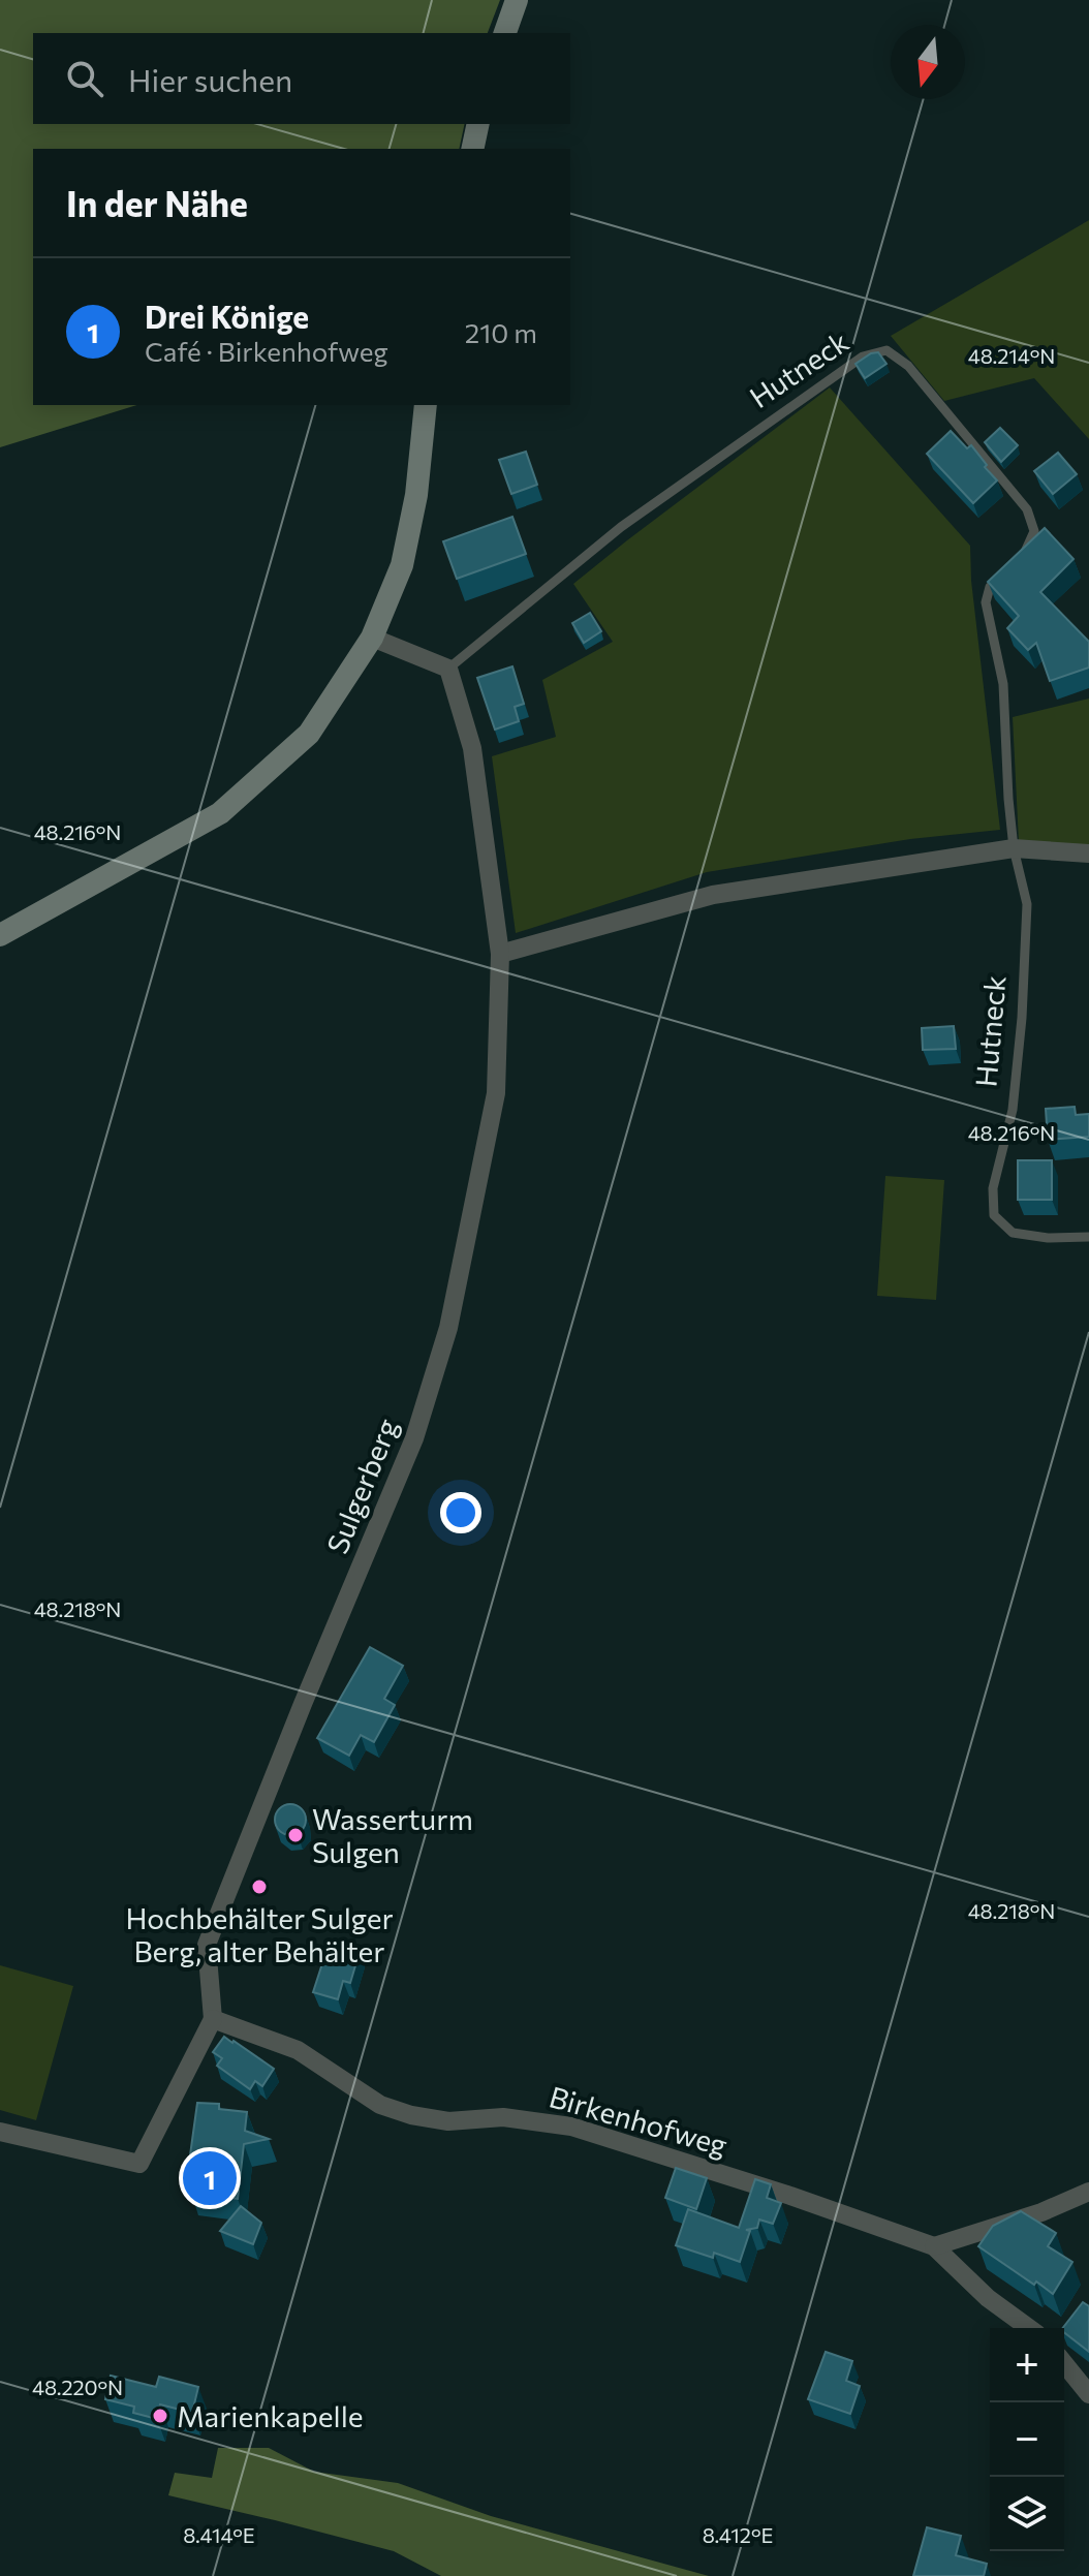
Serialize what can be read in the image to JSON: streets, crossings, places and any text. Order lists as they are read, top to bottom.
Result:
{
  "streets": {
    "street": ["Sulgerberg", "Birkenhofweg"],
    "lane": ["Hutneck"]
  },
  "crossings": [
    ["Sulgerberg", "Birkenhofweg"]
  ],
  "places": ["Wasserturm Sulgen", "Hochbehälter Sulger Berg, alter Behälter", "Marienkapelle"],
  "north": "bottom",
  "page": {
    "search": "Hier suchen",
    "heading": "In der Nähe",
    "list": [
      {
        "mark": "1",
        "name": "Drei Könige",
        "note": "Café · Birkenhofweg",
        "value": "210 m"
      }
    ],
    "pins": "1",
    "map_buttons": ["+", "−"]
  },
  "coordinates": [
    "48.214°N",
    "48.216°N",
    "48.218°N",
    "48.220°N",
    "8.414°E",
    "8.412°E"
  ]
}
